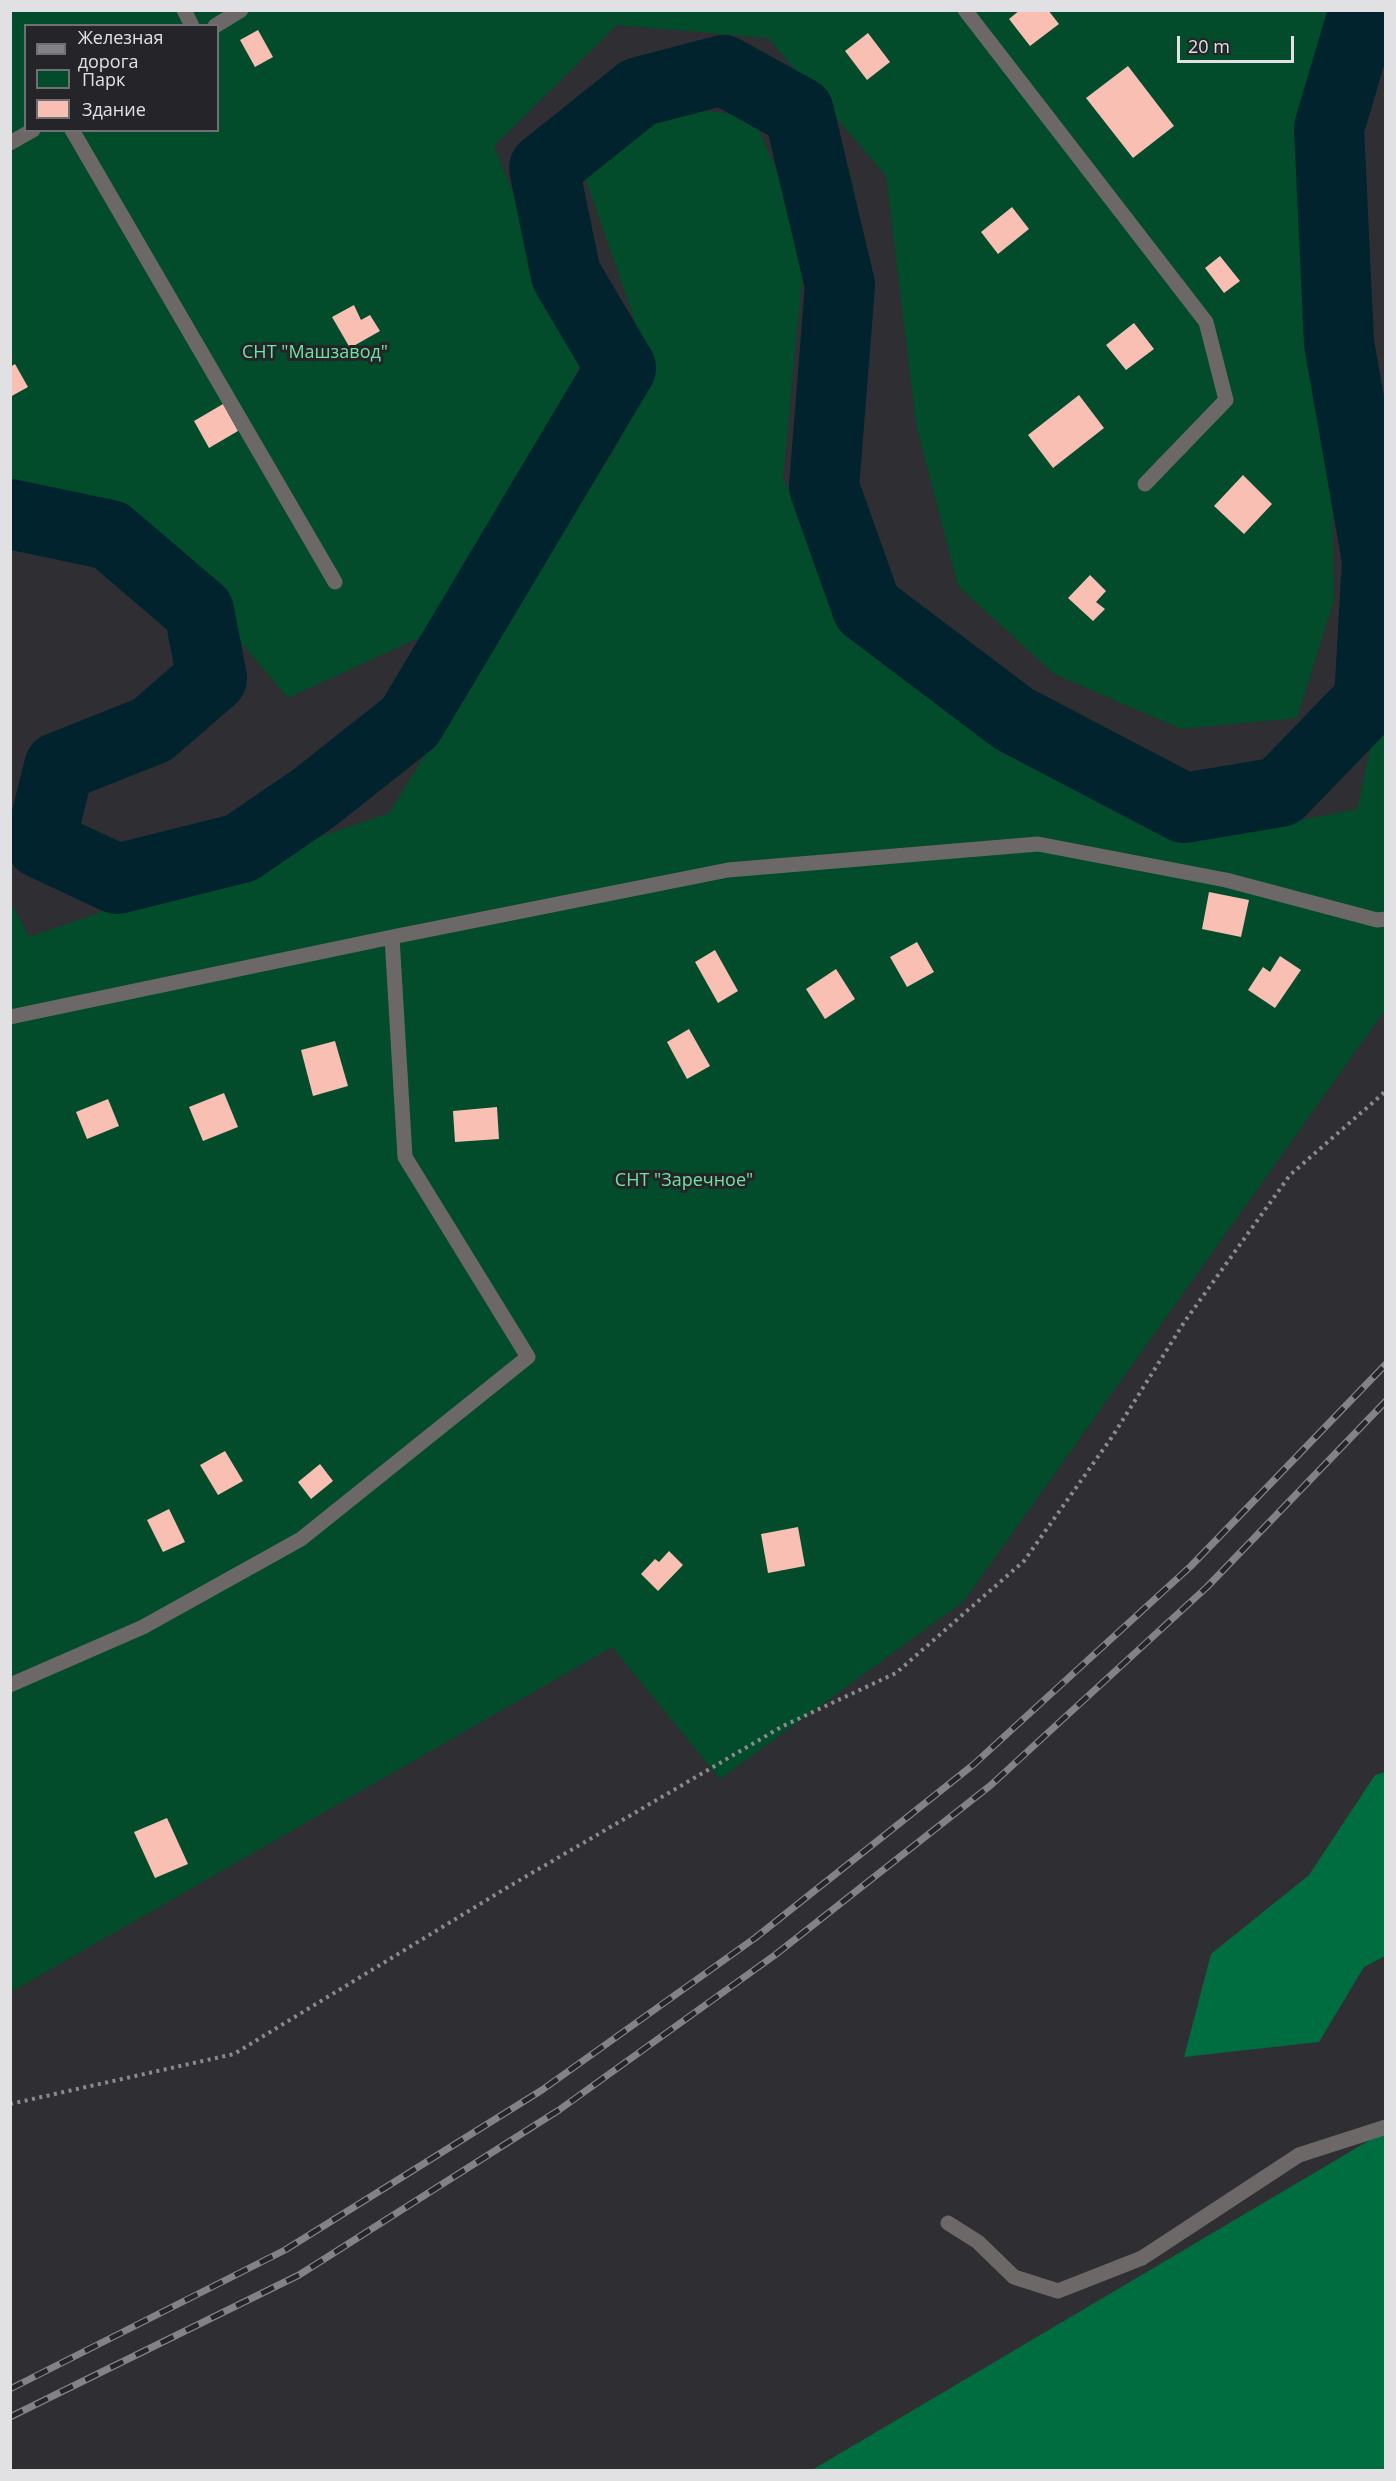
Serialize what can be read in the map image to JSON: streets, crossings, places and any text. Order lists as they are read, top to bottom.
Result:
{
  "parks": ["СНТ \"Машзавод\"", "СНТ \"Заречное\""],
  "legend": ["Железная дорога", "Парк", "Здание"],
  "scale_bar": "20 m"
}
